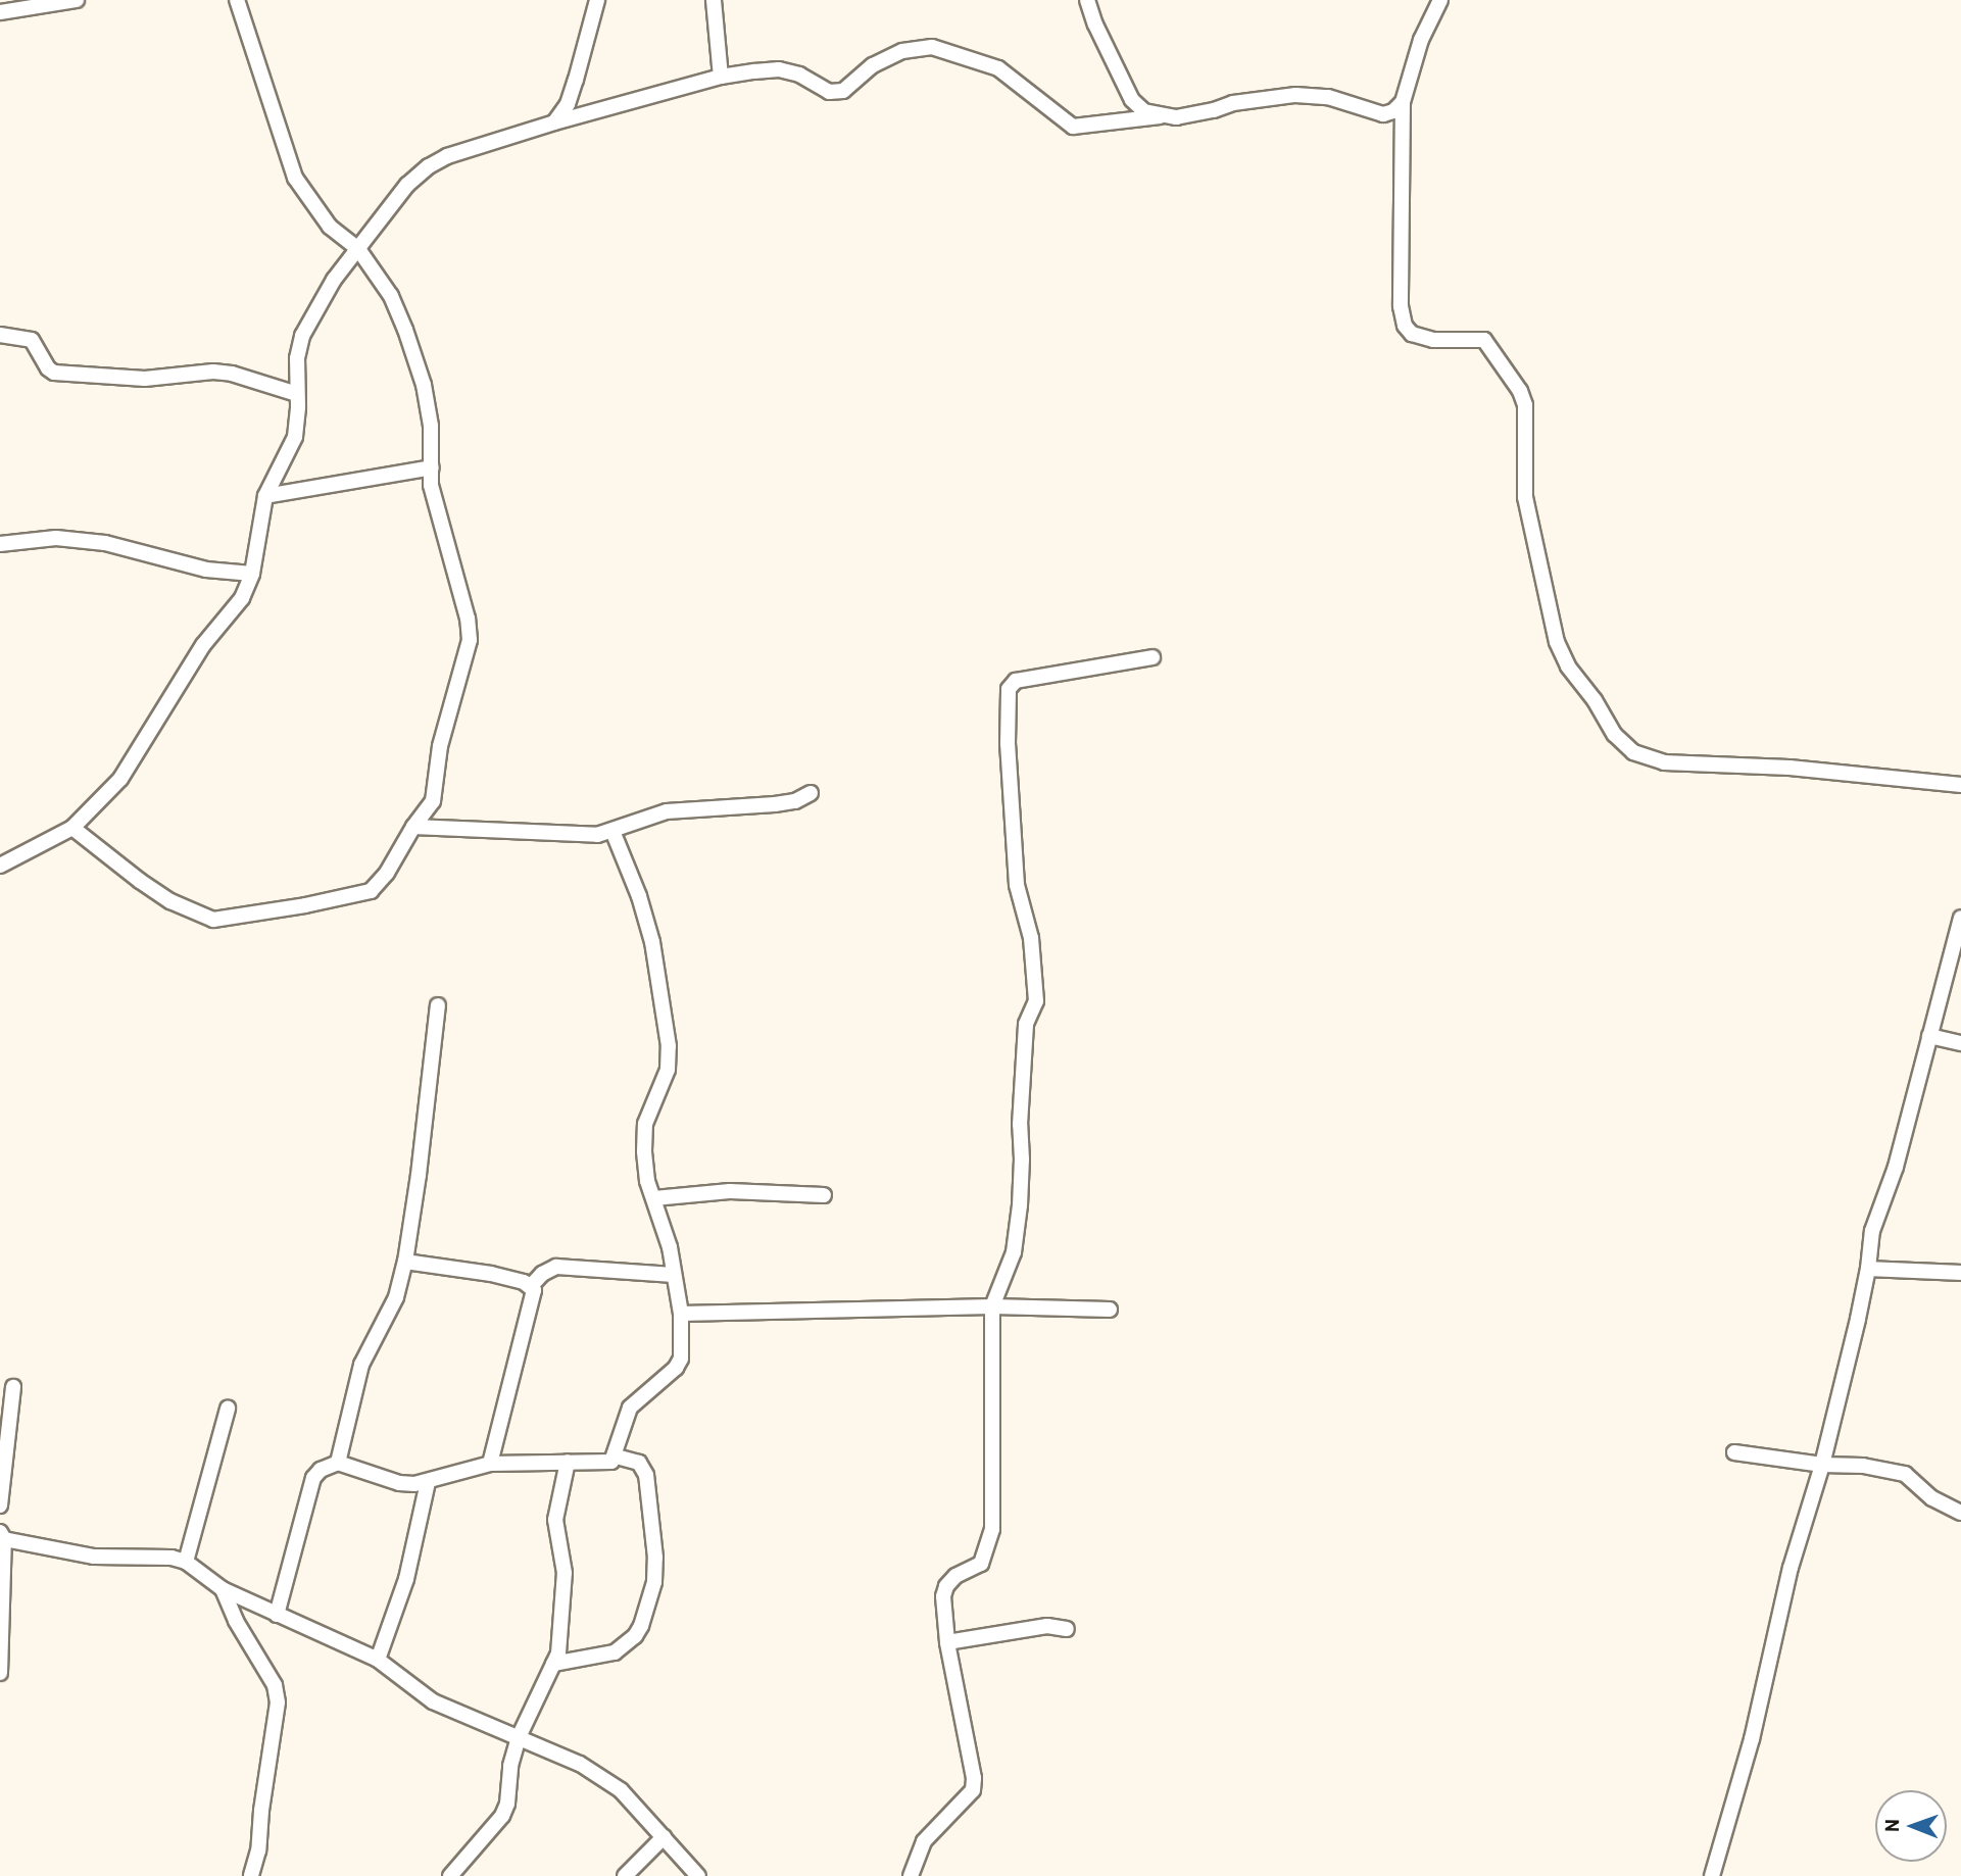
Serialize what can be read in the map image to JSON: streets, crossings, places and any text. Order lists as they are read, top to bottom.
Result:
{
  "north": "left"
}
